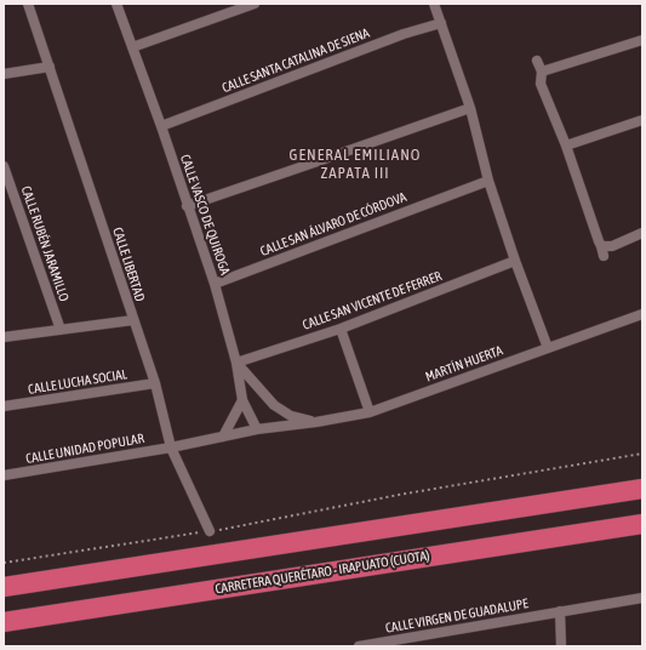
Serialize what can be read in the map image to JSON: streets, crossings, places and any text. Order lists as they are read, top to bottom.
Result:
{
  "streets": {
    "highway": ["CARRETERA QUERÉTARO - IRAPUATO (CUOTA)"],
    "street": [
      "CALLE SANTA CATALINA DE SIENA",
      "CALLE VASCO DE QUIROGA",
      "CALLE SAN ÁLVARO DE CÓRDOVA",
      "CALLE RUBÉN JARAMILLO",
      "CALLE LIBERTAD",
      "CALLE SAN VICENTE DE FERRER",
      "MARTÍN HUERTA",
      "CALLE LUCHA SOCIAL",
      "CALLE UNIDAD POPULAR",
      "CALLE VIRGEN DE GUADALUPE"
    ]
  },
  "crossings": [
    ["CALLE SANTA CATALINA DE SIENA", "CALLE VASCO DE QUIROGA"],
    ["CALLE VASCO DE QUIROGA", "CALLE SAN ÁLVARO DE CÓRDOVA"],
    ["CALLE VASCO DE QUIROGA", "CALLE SAN VICENTE DE FERRER"],
    ["CALLE VASCO DE QUIROGA", "MARTÍN HUERTA"],
    ["CALLE LIBERTAD", "CALLE LUCHA SOCIAL"],
    ["CALLE LIBERTAD", "CALLE UNIDAD POPULAR"],
    ["MARTÍN HUERTA", "CALLE UNIDAD POPULAR"]
  ],
  "districts": ["GENERAL EMILIANO ZAPATA III"]
}
